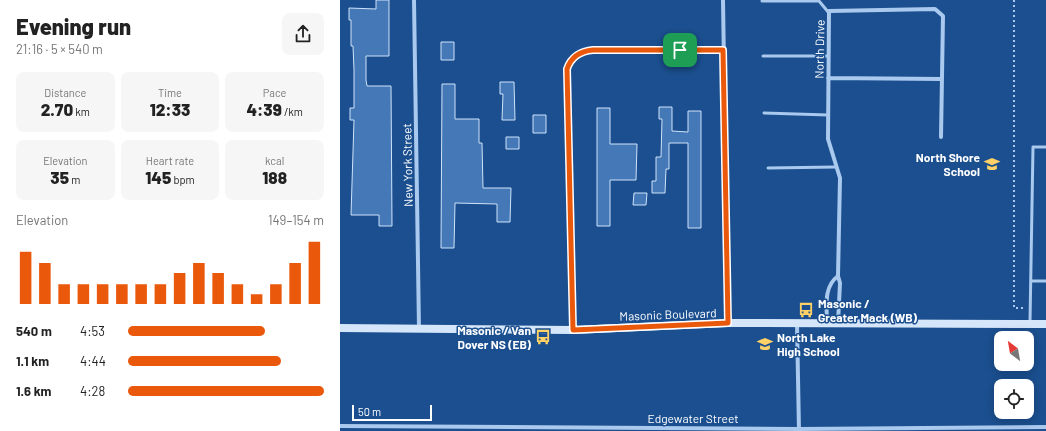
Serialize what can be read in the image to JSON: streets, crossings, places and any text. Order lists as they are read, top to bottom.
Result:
{
  "streets": {
    "street": [
      "North Drive",
      "New York Street",
      "Masonic Boulevard",
      "Edgewater Street"
    ]
  },
  "crossings": [
    ["North Drive", "Masonic Boulevard"],
    ["New York Street", "Masonic Boulevard"]
  ],
  "places": {
    "school or university": ["North Shore School", "North Lake High School"],
    "bus stop": ["Masonic / Greater Mack (WB)", "Masonic / Van Dover NS (EB)"]
  },
  "scale_bar": "50 m",
  "north": "top left",
  "page": {
    "heading": ["Evening run", "21:16 · 5 × 540 m"],
    "stats": [
      ["Distance", "2.70 km"],
      ["Time", "12:33"],
      ["Pace", "4:39 /km"],
      ["Elevation", "35 m"],
      ["Heart rate", "145 bpm"],
      ["kcal", "188"]
    ],
    "chart": ["Elevation", "149–154 m"],
    "list": [
      {
        "name": "540 m",
        "note": "4:53"
      },
      {
        "name": "1.1 km",
        "note": "4:44"
      },
      {
        "name": "1.6 km",
        "note": "4:28"
      }
    ],
    "scale": "50 m"
  }
}
